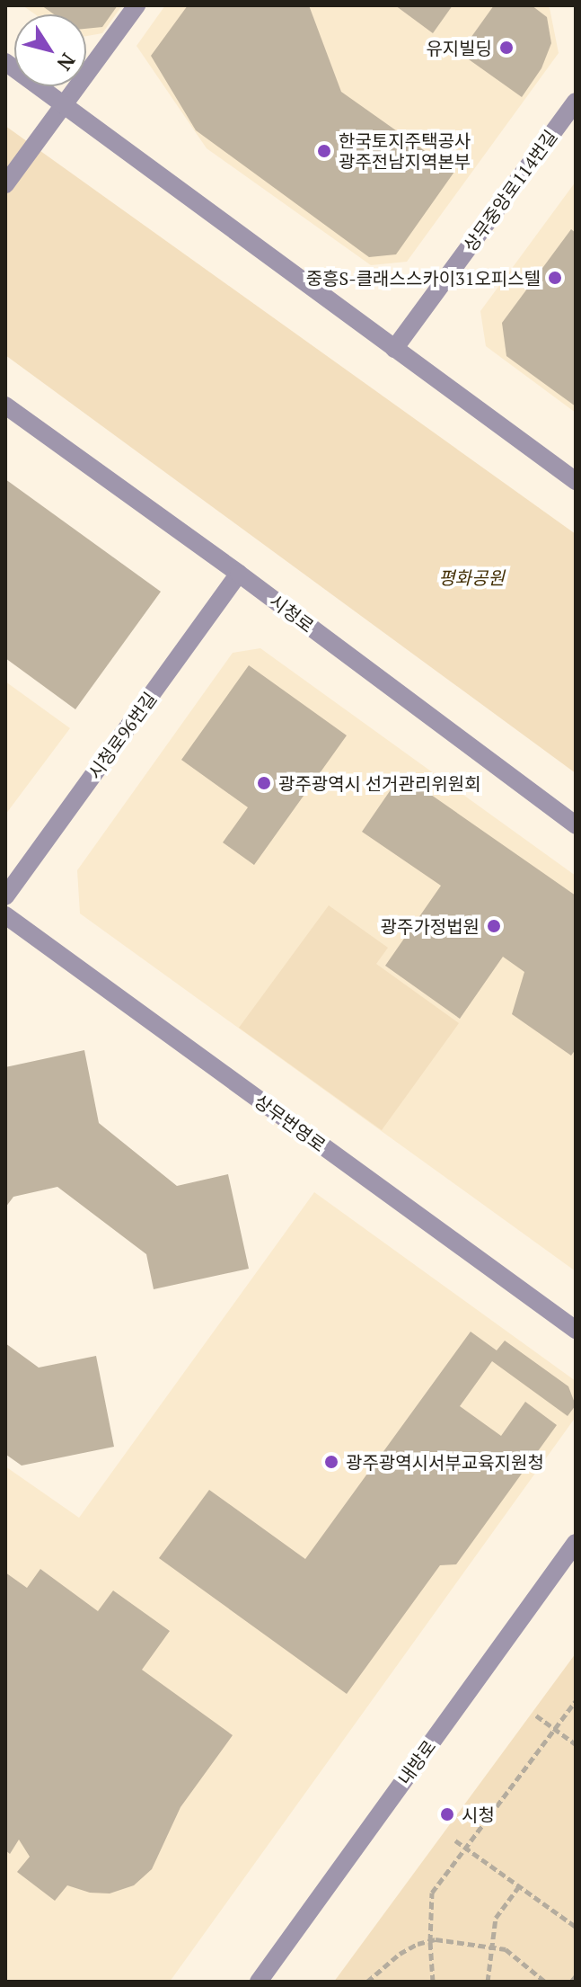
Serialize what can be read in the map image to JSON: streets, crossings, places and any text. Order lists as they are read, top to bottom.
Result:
{
  "streets": {
    "street": [
      "상무중앙로114번길",
      "시청로",
      "시청로96번길",
      "상무번영로",
      "내방로"
    ]
  },
  "crossings": [
    ["시청로", "시청로96번길"]
  ],
  "parks": ["평화공원"],
  "places": [
    "유지빌딩",
    "한국토지주택공사 광주전남지역본부",
    "중흥S-클래스스카이31오피스텔",
    "광주광역시 선거관리위원회",
    "광주가정법원",
    "광주광역시서부교육지원청",
    "시청"
  ],
  "north": "bottom right"
}
